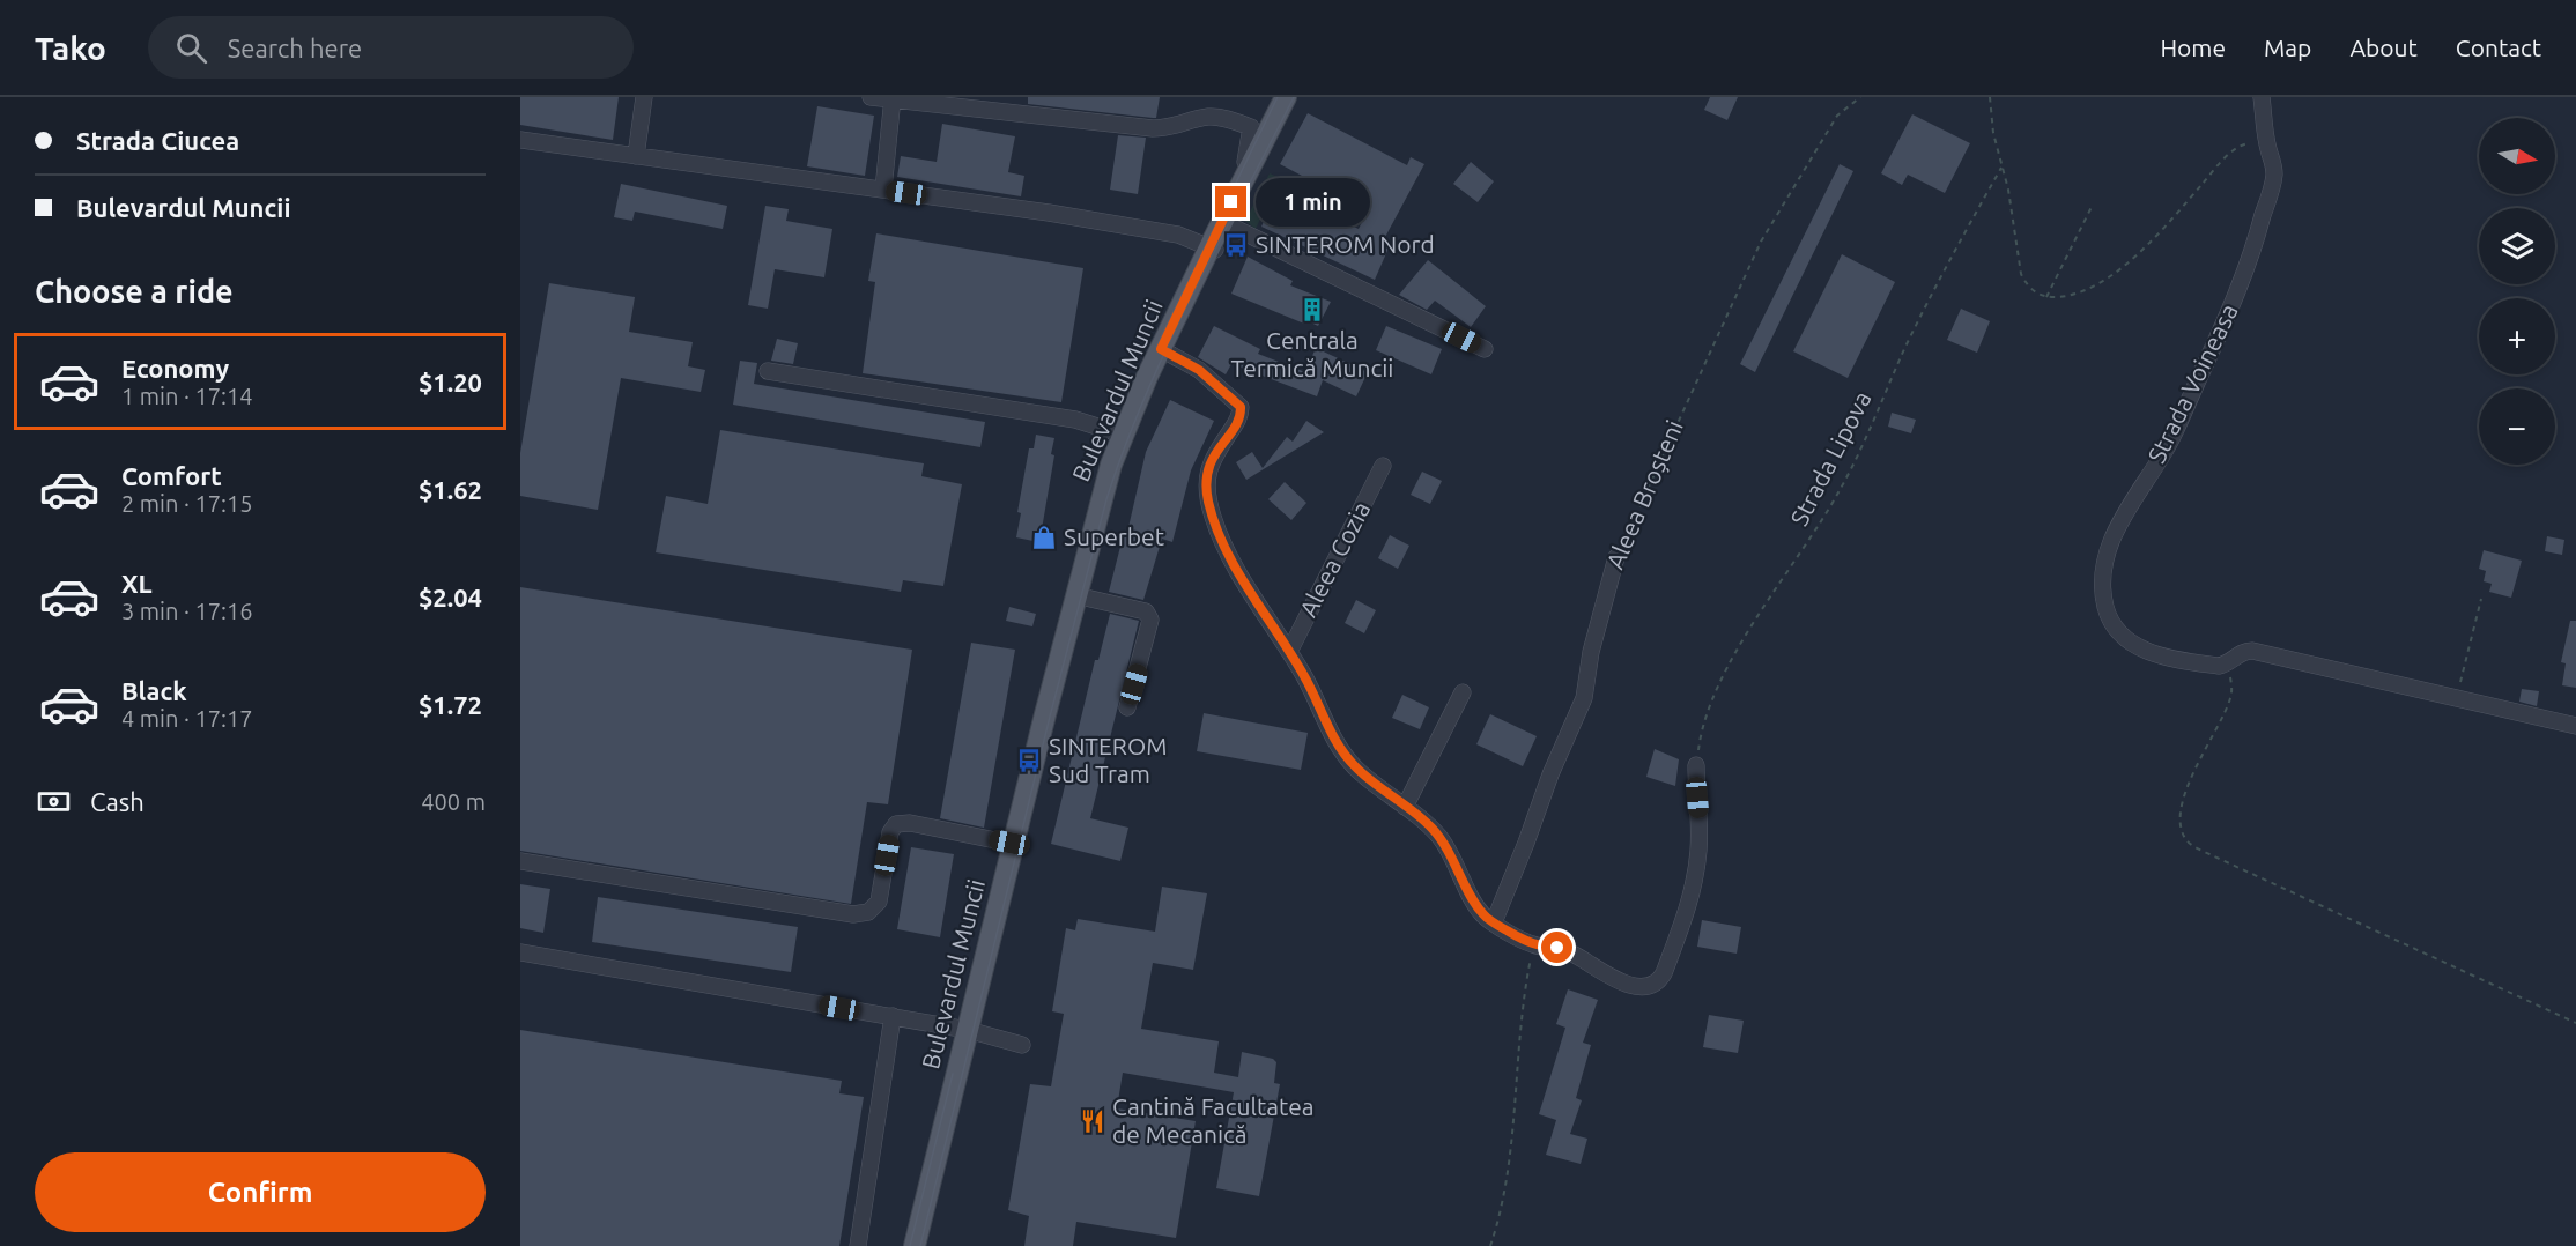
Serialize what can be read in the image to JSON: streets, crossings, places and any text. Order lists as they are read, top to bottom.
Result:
{
  "streets": {
    "main road": ["Bulevardul Muncii"],
    "street": ["Strada Voineasa", "Aleea Broșteni", "Aleea Cozia"],
    "path": ["Strada Lipova"]
  },
  "places": {
    "bus stop": ["SINTEROM Nord", "SINTEROM Sud Tram"],
    "building": ["Centrala Termică Muncii"],
    "shop": ["Superbet"],
    "restaurant": ["Cantină Facultatea de Mecanică"]
  },
  "north": "right",
  "page": {
    "header": "Tako",
    "search": "Search here",
    "nav": [
      "Home",
      "Map",
      "About",
      "Contact"
    ],
    "banner": ["Strada Ciucea", "Bulevardul Muncii"],
    "map_buttons": ["+", "−"],
    "bubble": "1 min",
    "heading": "Choose a ride",
    "list": [
      {
        "name": "Economy",
        "note": "1 min · 17:14",
        "value": "$1.20"
      },
      {
        "name": "Comfort",
        "note": "2 min · 17:15",
        "value": "$1.62"
      },
      {
        "name": "XL",
        "note": "3 min · 17:16",
        "value": "$2.04"
      },
      {
        "name": "Black",
        "note": "4 min · 17:17",
        "value": "$1.72"
      }
    ],
    "pay": ["Cash", "400 m"],
    "buttons": "Confirm"
  }
}
